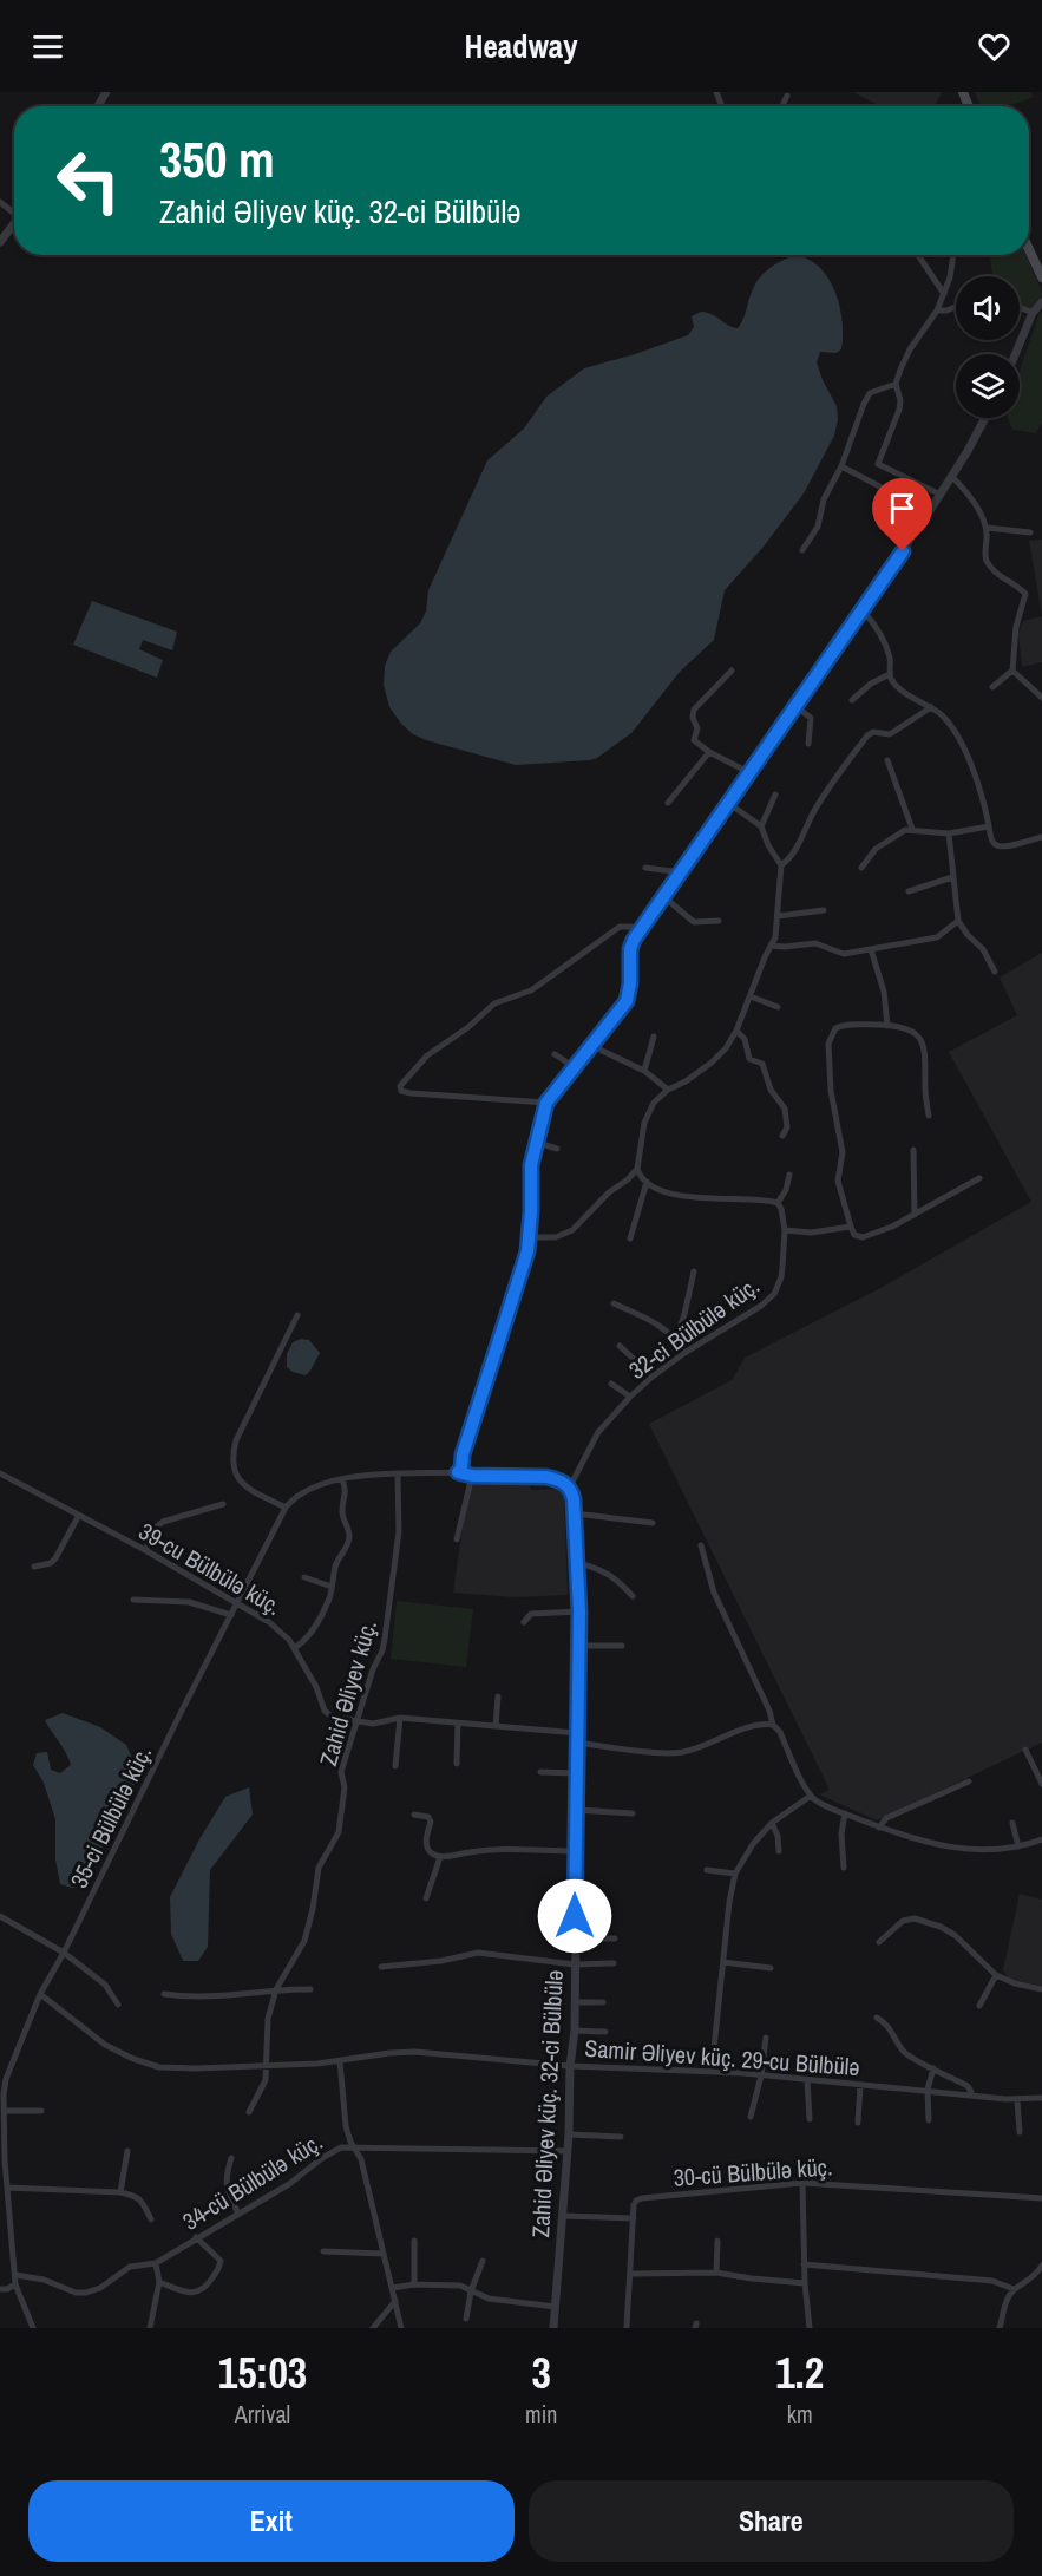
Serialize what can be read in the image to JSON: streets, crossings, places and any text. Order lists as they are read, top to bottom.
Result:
{
  "streets": {
    "street": [
      "32-ci Bülbülə küç.",
      "39-cu Bülbülə küç.",
      "Zahid Əliyev küç.",
      "35-ci Bülbülə küç.",
      "Samir Əliyev küç. 29-cu Bülbülə",
      "Zahid Əliyev küç. 32-ci Bülbülə",
      "30-cü Bülbülə küç.",
      "34-cü Bülbülə küç."
    ]
  },
  "crossings": [
    ["32-ci Bülbülə küç.", "Zahid Əliyev küç. 32-ci Bülbülə"],
    ["39-cu Bülbülə küç.", "Zahid Əliyev küç."],
    ["39-cu Bülbülə küç.", "35-ci Bülbülə küç."],
    ["39-cu Bülbülə küç.", "Zahid Əliyev küç. 32-ci Bülbülə"],
    ["Zahid Əliyev küç.", "35-ci Bülbülə küç."],
    ["Zahid Əliyev küç.", "Samir Əliyev küç. 29-cu Bülbülə"],
    ["35-ci Bülbülə küç.", "Samir Əliyev küç. 29-cu Bülbülə"],
    ["35-ci Bülbülə küç.", "34-cü Bülbülə küç."],
    ["Samir Əliyev küç. 29-cu Bülbülə", "Zahid Əliyev küç. 32-ci Bülbülə"],
    ["Zahid Əliyev küç. 32-ci Bülbülə", "34-cü Bülbülə küç."]
  ],
  "page": {
    "header": "Headway",
    "turn": ["350 m", "Zahid Əliyev küç. 32-ci Bülbülə"],
    "eta": [
      "15:03",
      "Arrival",
      "3",
      "min",
      "1.2",
      "km"
    ],
    "buttons": ["Exit", "Share"]
  }
}
